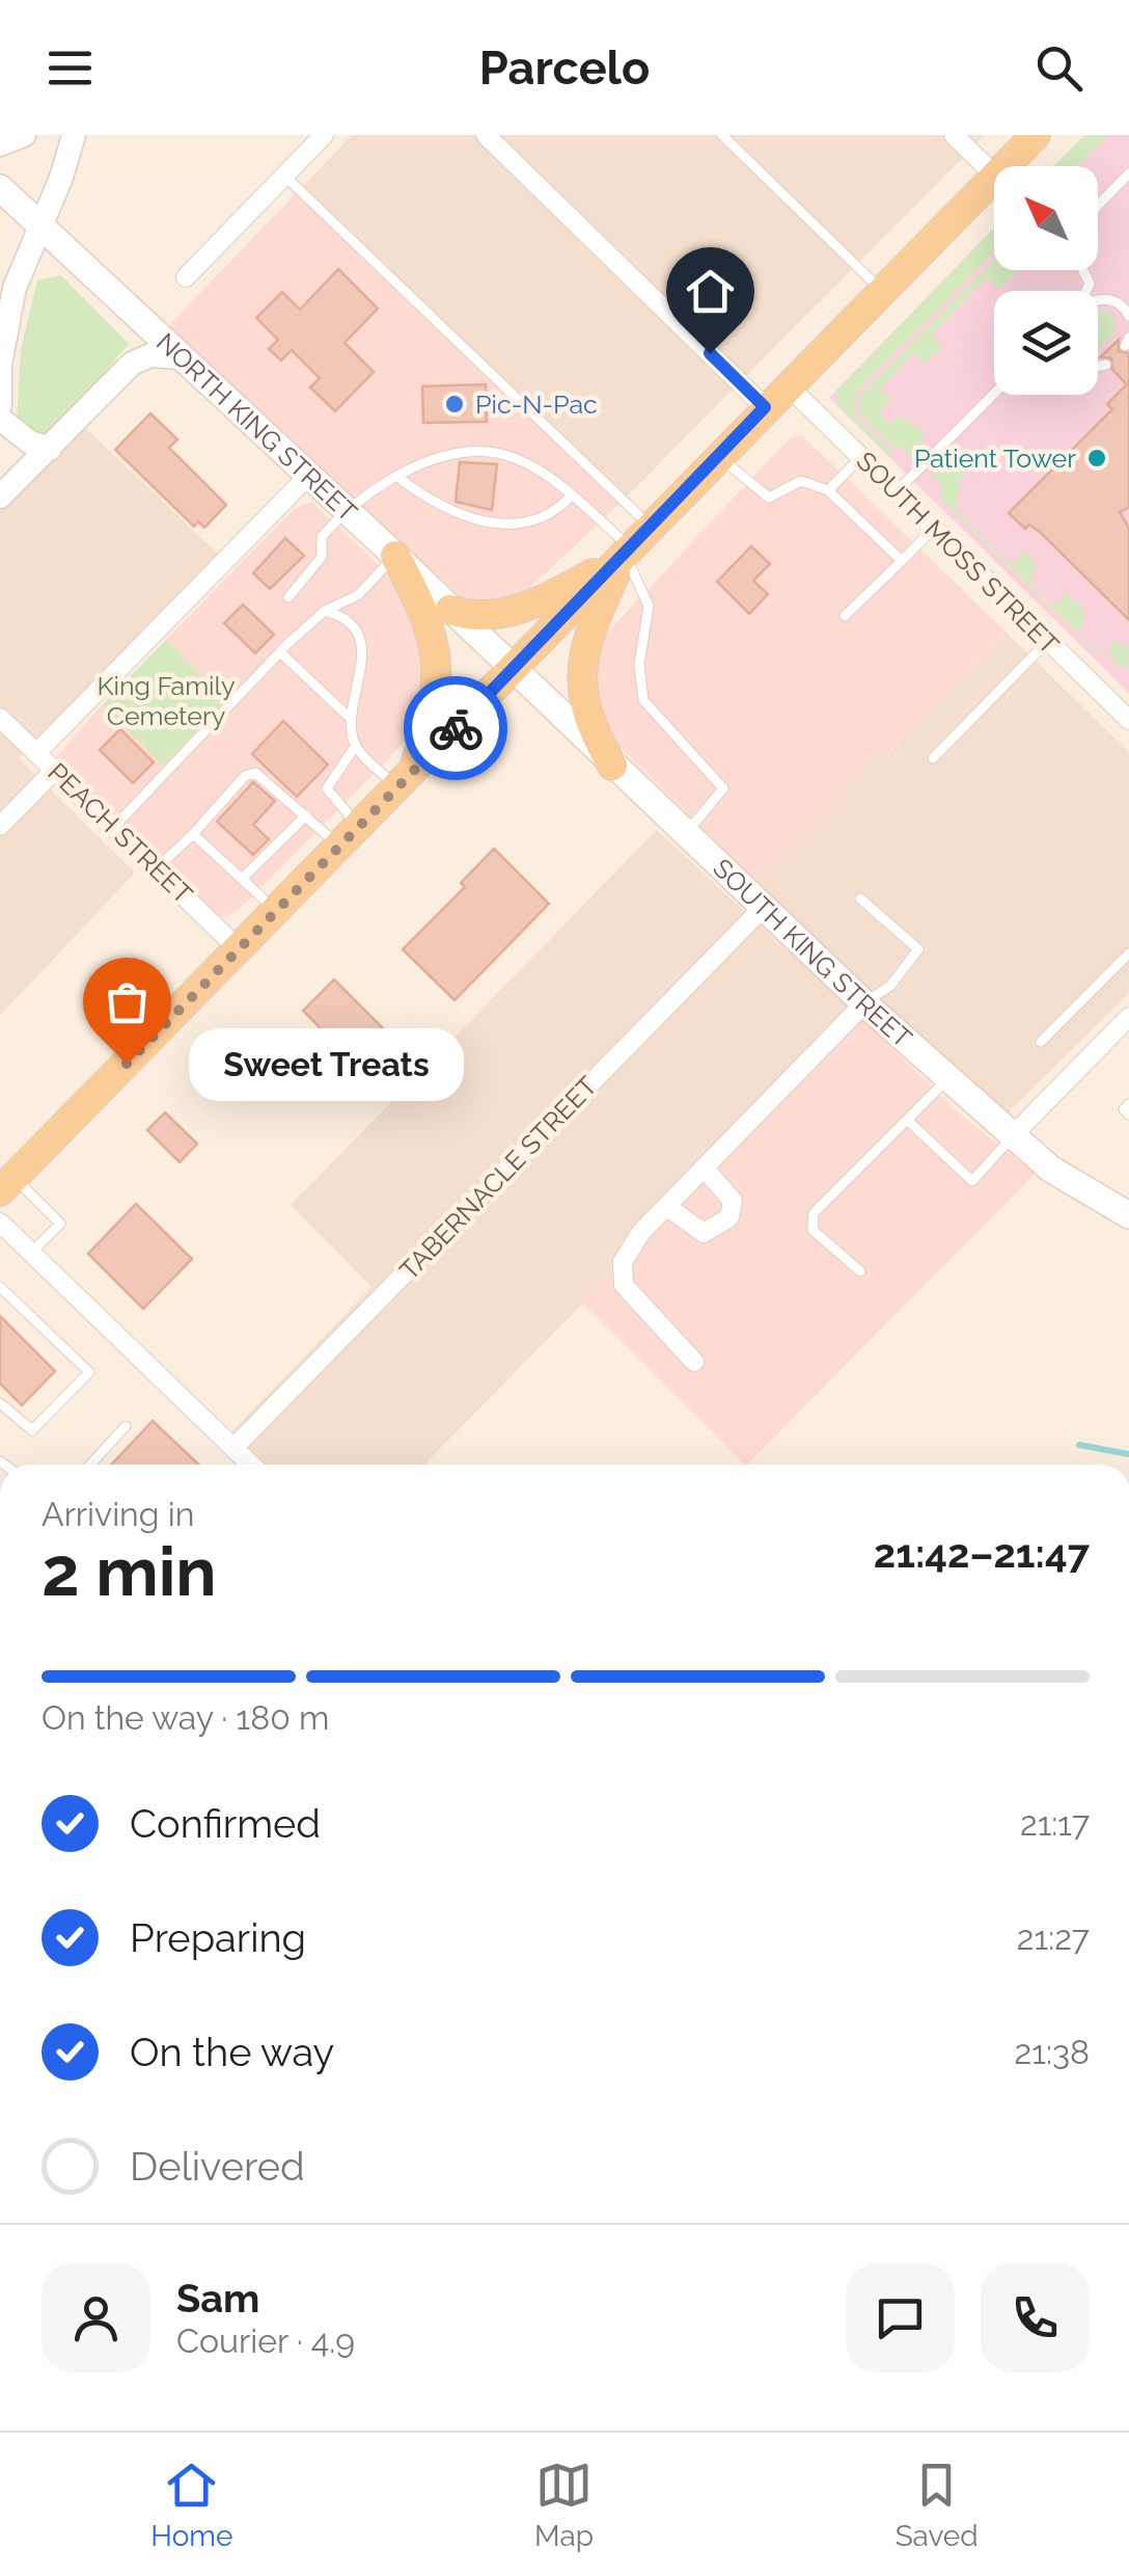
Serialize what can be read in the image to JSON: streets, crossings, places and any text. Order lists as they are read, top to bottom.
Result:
{
  "streets": {
    "main road": ["NORTH KING STREET", "SOUTH KING STREET"],
    "street": ["SOUTH MOSS STREET", "PEACH STREET", "TABERNACLE STREET"]
  },
  "crossings": [
    ["NORTH KING STREET", "SOUTH KING STREET"],
    ["SOUTH KING STREET", "TABERNACLE STREET"]
  ],
  "parks": ["King Family Cemetery"],
  "places": ["Pic-N-Pac", "Patient Tower", "Sweet Treats"],
  "north": "top left",
  "page": {
    "header": "Parcelo",
    "bubble": "Sweet Treats",
    "heading": ["2 min", "Arriving in", "21:42–21:47"],
    "panel": ["Sam", "Courier · 4.9"],
    "bar": "On the way · 180 m",
    "list": [
      ["Confirmed", "21:17"],
      ["Preparing", "21:27"],
      ["On the way", "21:38"],
      "Delivered"
    ],
    "tabs": ["Home", "Map", "Saved"]
  }
}
